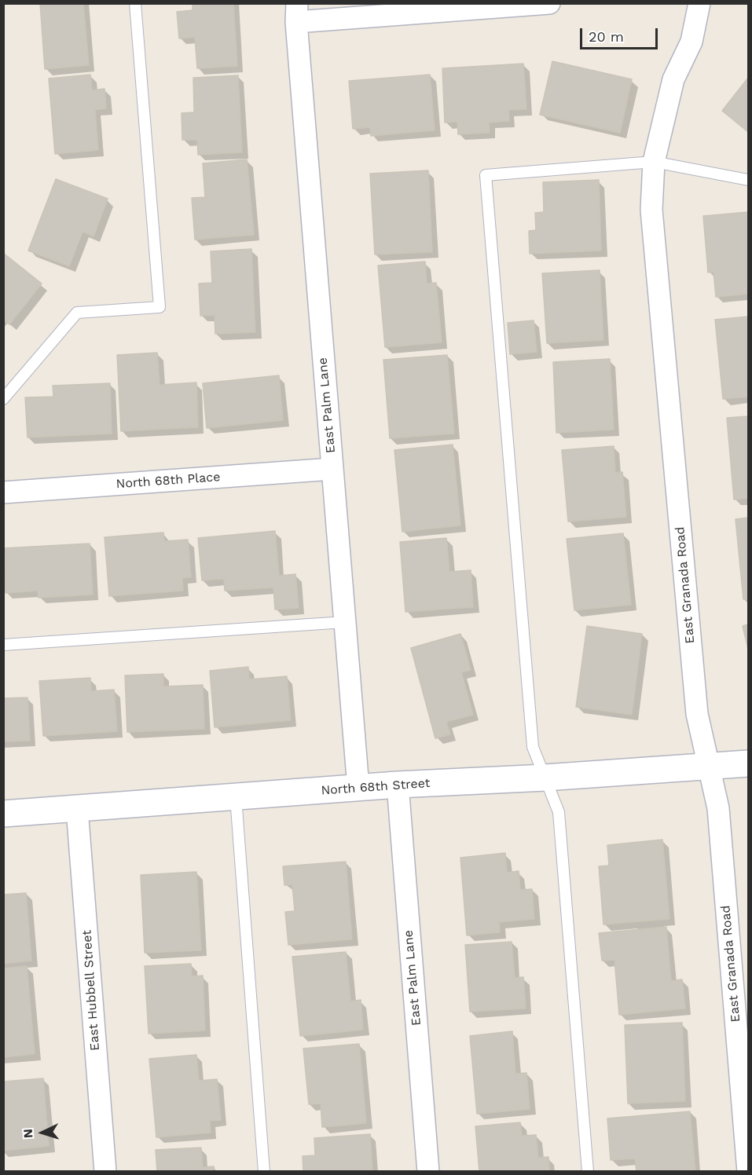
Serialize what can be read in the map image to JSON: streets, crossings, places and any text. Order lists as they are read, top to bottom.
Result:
{
  "streets": {
    "street": [
      "East Palm Lane",
      "North 68th Place",
      "East Granada Road",
      "North 68th Street",
      "East Hubbell Street"
    ]
  },
  "crossings": [
    ["East Palm Lane", "North 68th Place"],
    ["East Palm Lane", "North 68th Street"],
    ["East Granada Road", "North 68th Street"],
    ["North 68th Street", "East Hubbell Street"]
  ],
  "scale_bar": "20 m",
  "north": "left"
}
